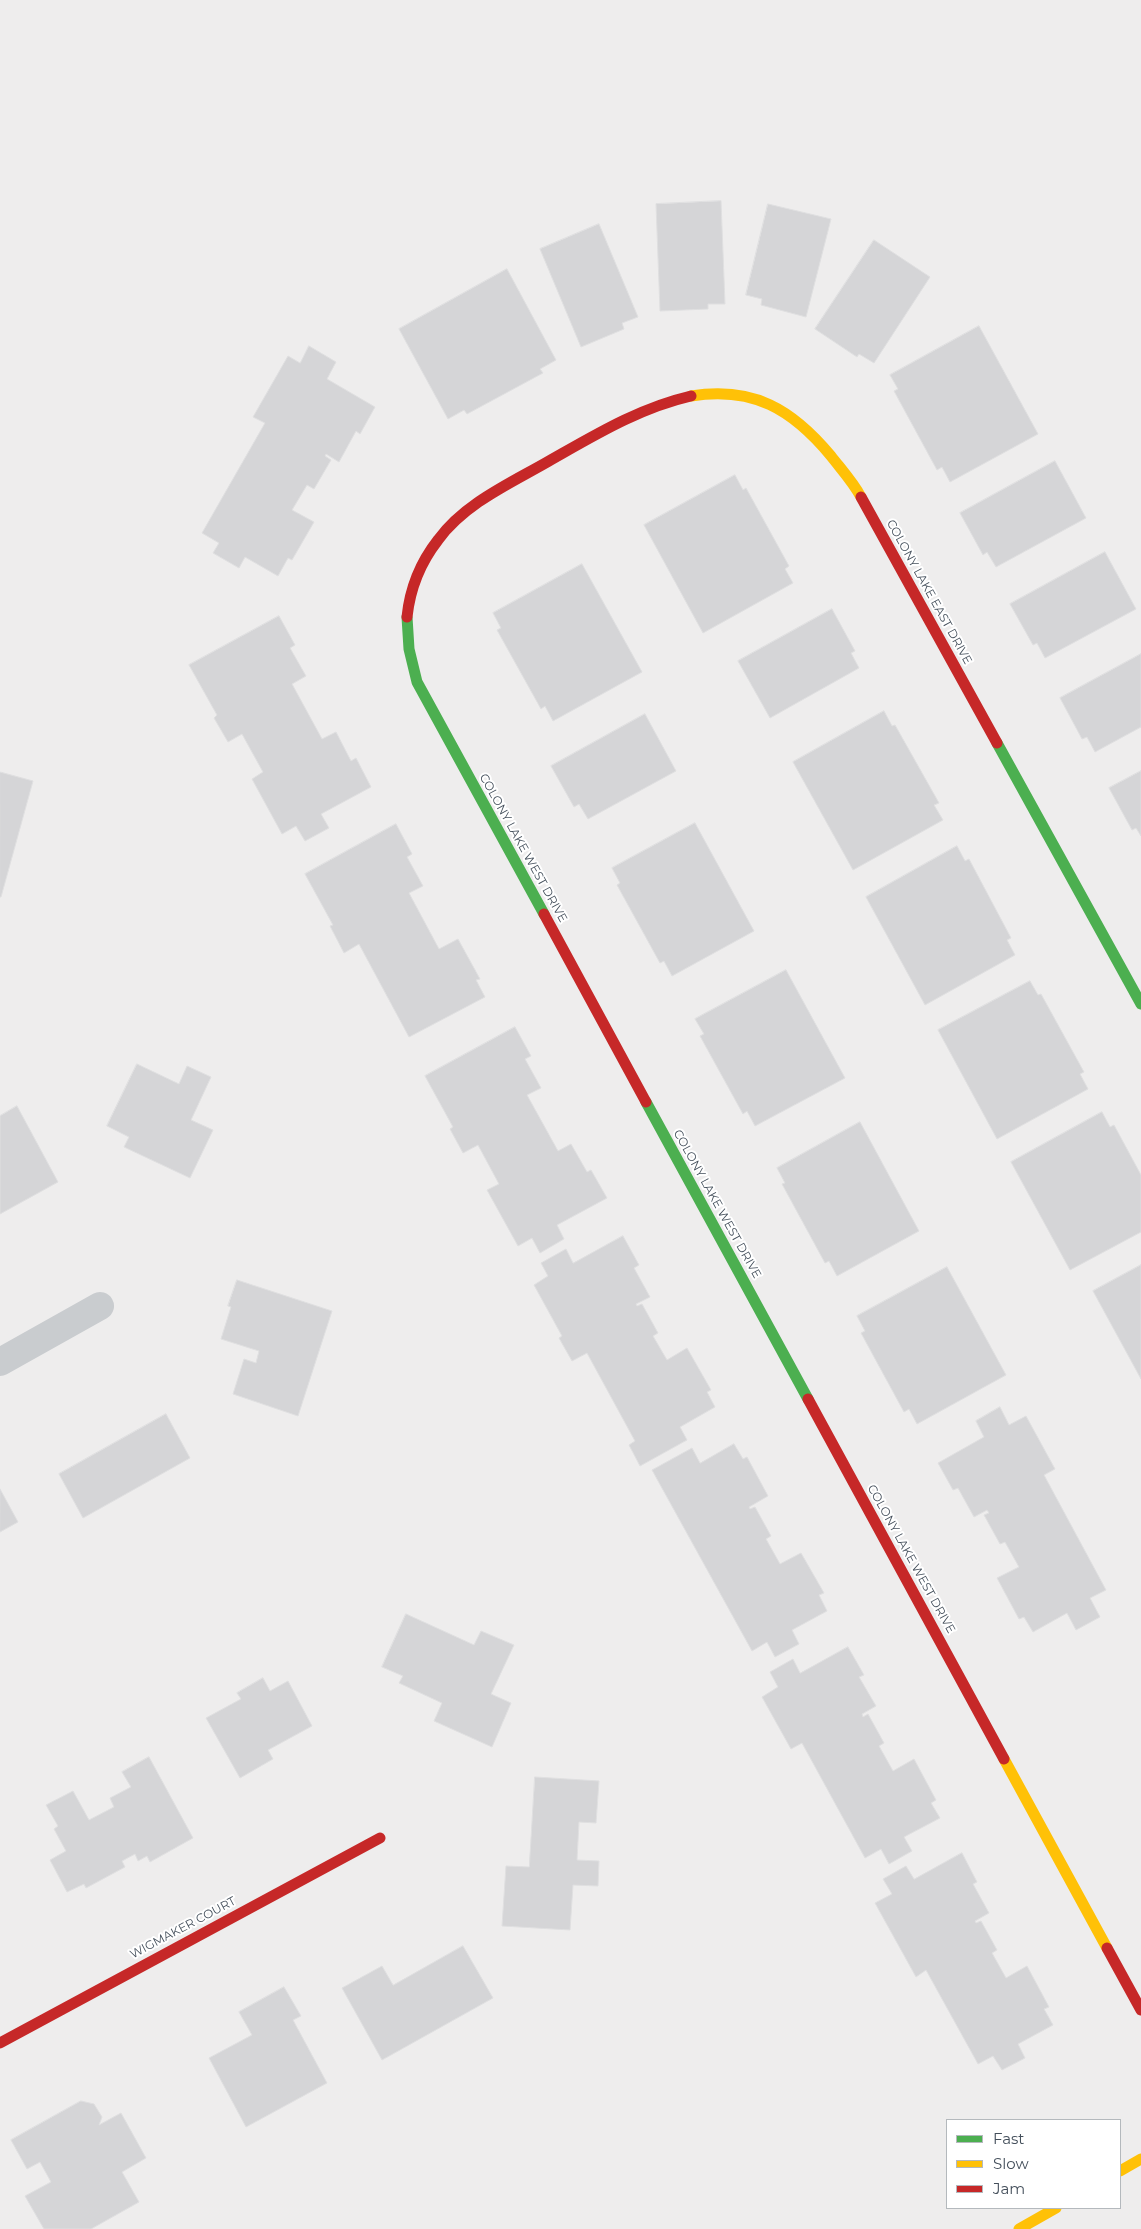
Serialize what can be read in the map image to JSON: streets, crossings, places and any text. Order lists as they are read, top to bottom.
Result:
{
  "streets": {
    "street": ["COLONY LAKE EAST DRIVE", "COLONY LAKE WEST DRIVE", "WIGMAKER COURT"]
  },
  "crossings": [
    ["COLONY LAKE EAST DRIVE", "COLONY LAKE WEST DRIVE"]
  ],
  "legend": ["Fast", "Slow", "Jam"]
}
